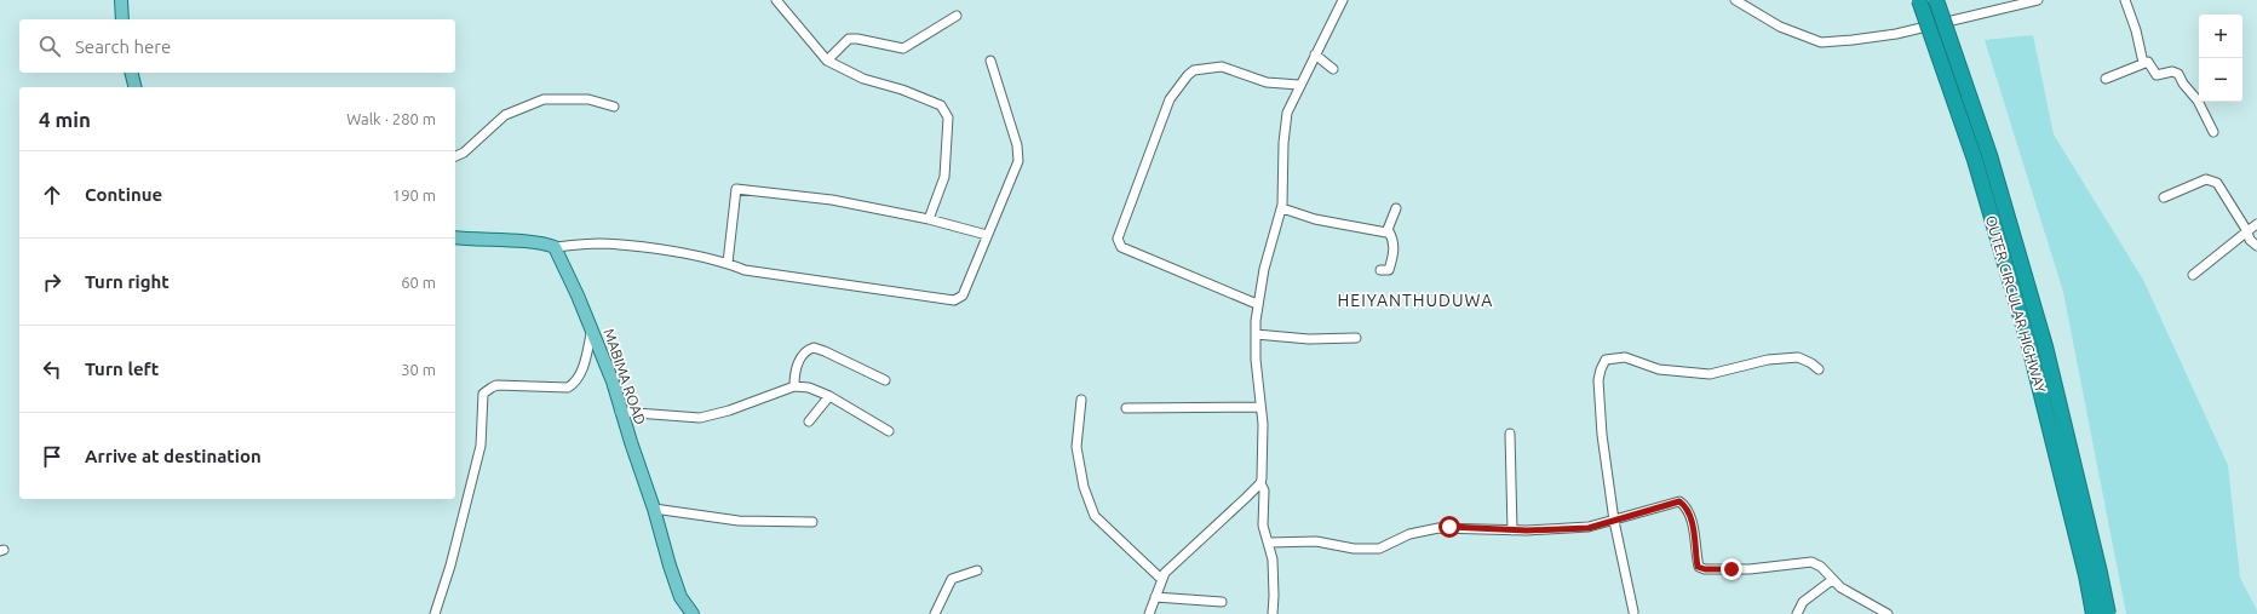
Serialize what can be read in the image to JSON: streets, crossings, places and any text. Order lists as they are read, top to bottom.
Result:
{
  "streets": {
    "highway": ["OUTER CIRCULAR HIGHWAY"],
    "main road": ["MABIMA ROAD"]
  },
  "districts": ["HEIYANTHUDUWA"],
  "page": {
    "map_buttons": ["+", "−"],
    "search": "Search here",
    "heading": ["4 min", "Walk · 280 m"],
    "list": [
      ["Continue", "190 m"],
      ["Turn right", "60 m"],
      ["Turn left", "30 m"],
      "Arrive at destination"
    ]
  }
}
